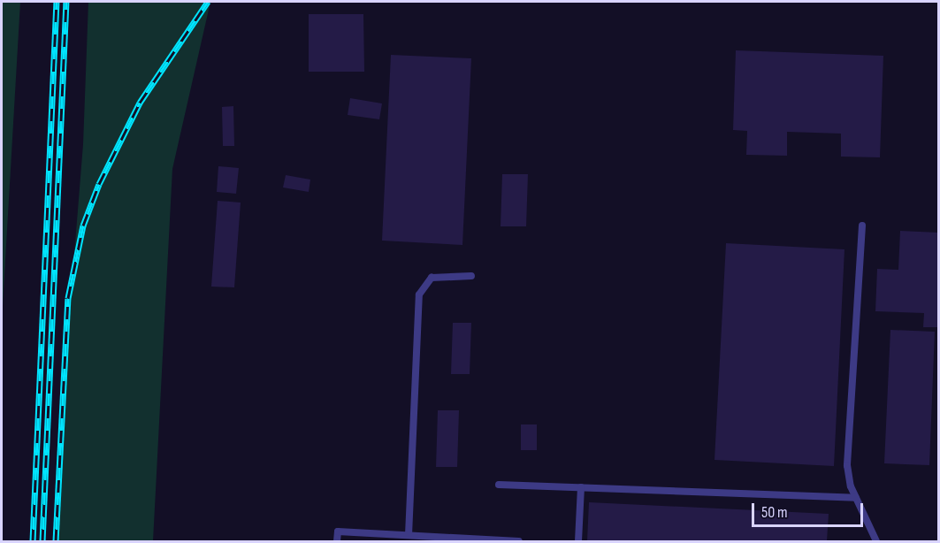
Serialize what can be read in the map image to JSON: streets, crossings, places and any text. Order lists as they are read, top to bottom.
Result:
{
  "scale_bar": "50 m"
}
